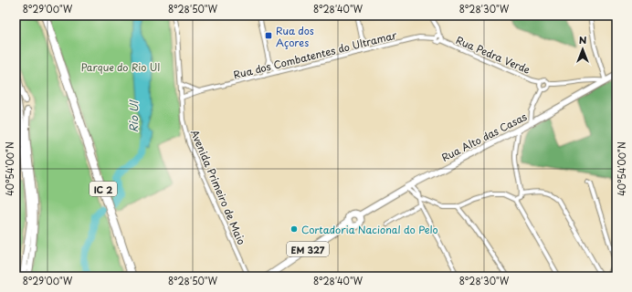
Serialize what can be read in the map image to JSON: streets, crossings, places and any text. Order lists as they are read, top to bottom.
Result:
{
  "streets": {
    "highway": ["IC 2"],
    "main road": ["Rua Alto das Casas", "EM 327"],
    "street": ["Rua dos Combatentes do Ultramar", "Rua Pedra Verde", "Avenida Primeiro de Maio"]
  },
  "crossings": [
    ["Rua dos Combatentes do Ultramar", "Rua Pedra Verde"],
    ["Rua dos Combatentes do Ultramar", "Avenida Primeiro de Maio"],
    ["Rua Alto das Casas", "EM 327"]
  ],
  "water": ["Rio Ul"],
  "parks": ["Parque do Rio Ul"],
  "places": {
    "transit": ["Rua dos Açores"],
    "other": ["Cortadoria Nacional do Pelo"]
  },
  "north": "top",
  "coordinates": [
    "8°29'00\"W",
    "8°28'50\"W",
    "8°28'40\"W",
    "8°28'30\"W",
    "40°54'00\"N"
  ]
}
